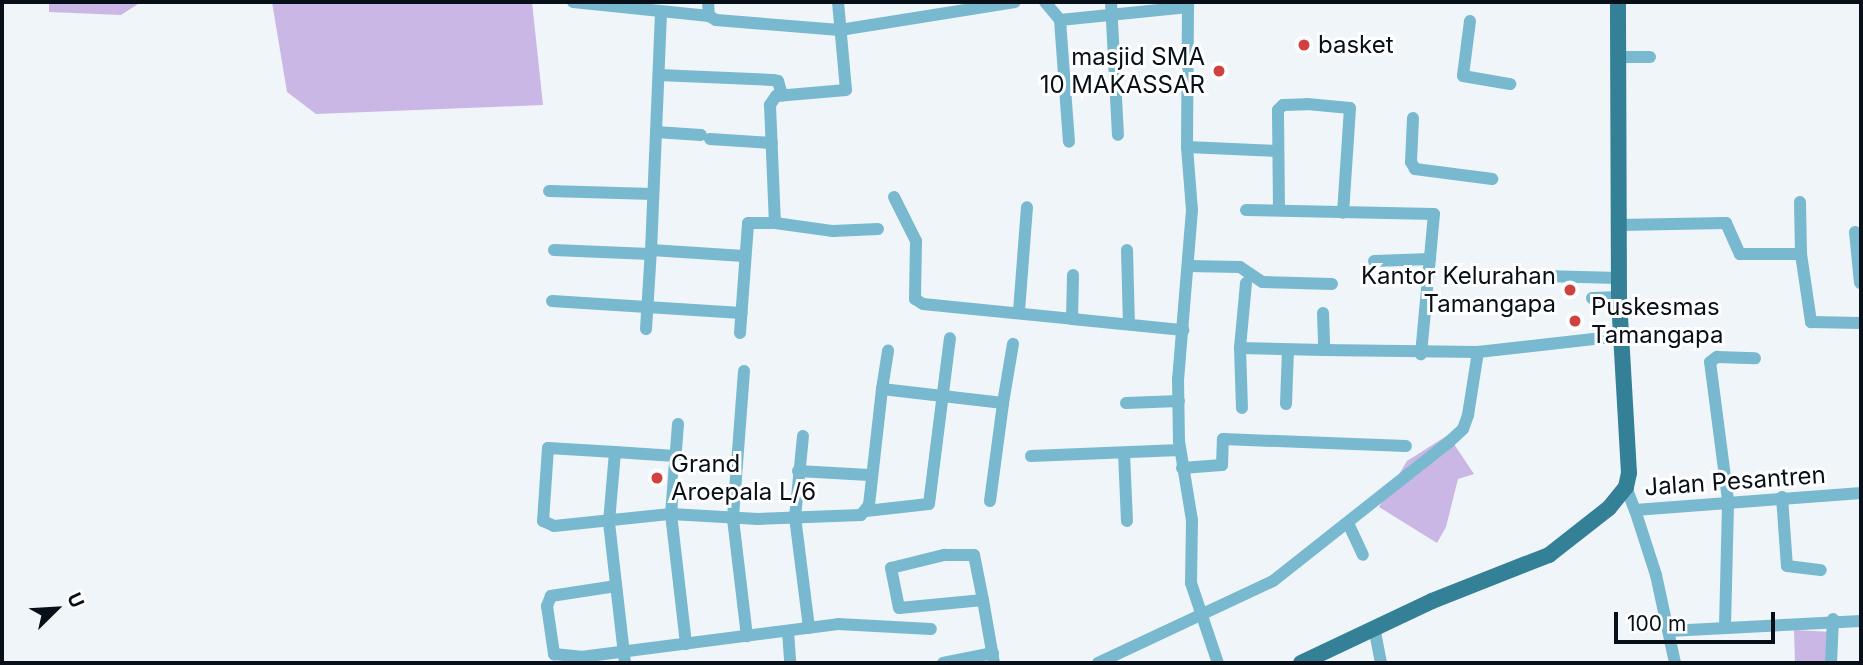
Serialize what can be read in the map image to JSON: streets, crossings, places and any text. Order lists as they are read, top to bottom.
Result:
{
  "streets": {
    "street": ["Jalan Pesantren"]
  },
  "places": [
    "basket",
    "masjid SMA 10 MAKASSAR",
    "Kantor Kelurahan Tamangapa",
    "Puskesmas Tamangapa",
    "Grand Aroepala L/6"
  ],
  "scale_bar": "100 m",
  "north": "top right"
}
